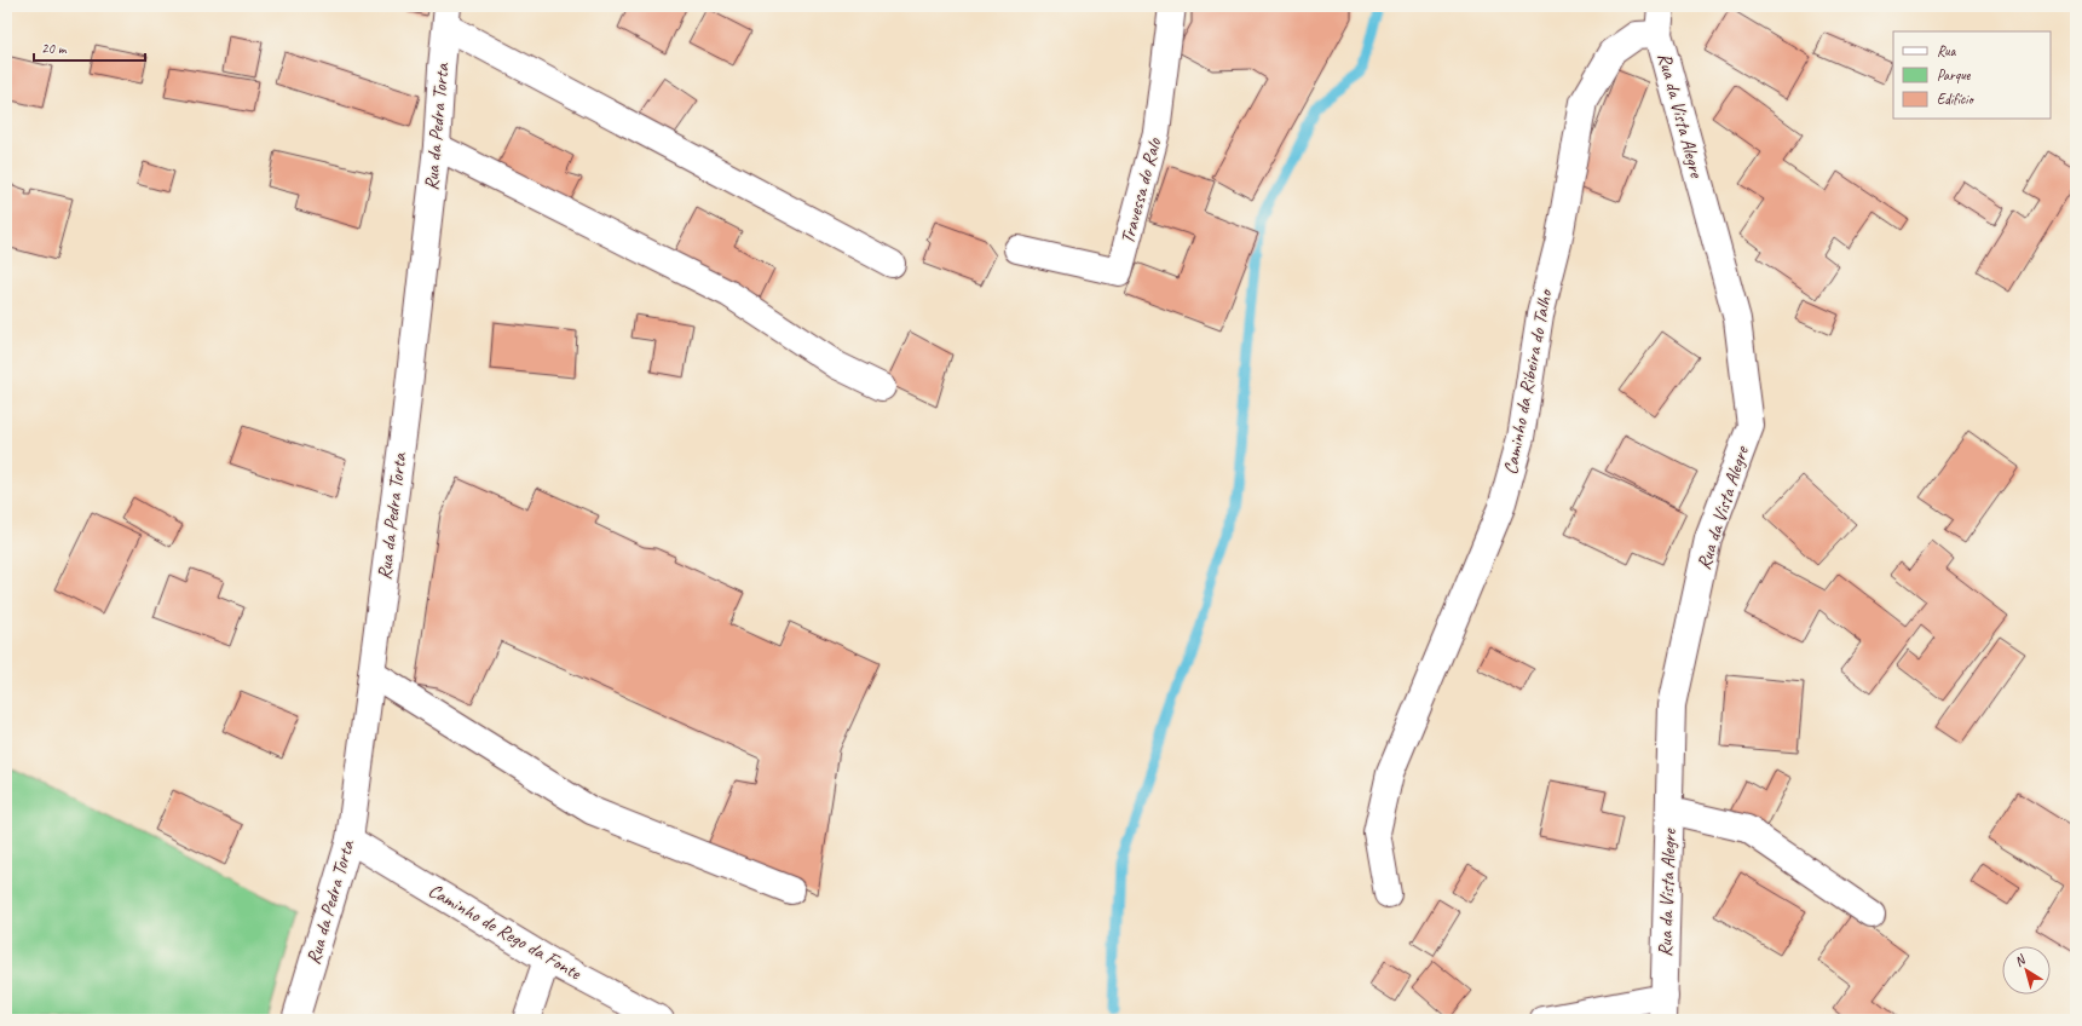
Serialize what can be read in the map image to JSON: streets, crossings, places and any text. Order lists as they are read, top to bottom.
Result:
{
  "streets": {
    "street": [
      "Rua da Vista Alegre",
      "Rua da Pedra Torta",
      "Travessa do Ralo",
      "Caminho da Ribeira do Talho",
      "Caminho de Rego da Fonte"
    ]
  },
  "crossings": [
    ["Rua da Vista Alegre", "Caminho da Ribeira do Talho"],
    ["Rua da Pedra Torta", "Caminho de Rego da Fonte"]
  ],
  "legend": ["Rua", "Parque", "Edifício"],
  "scale_bar": "20 m",
  "north": "top left"
}
